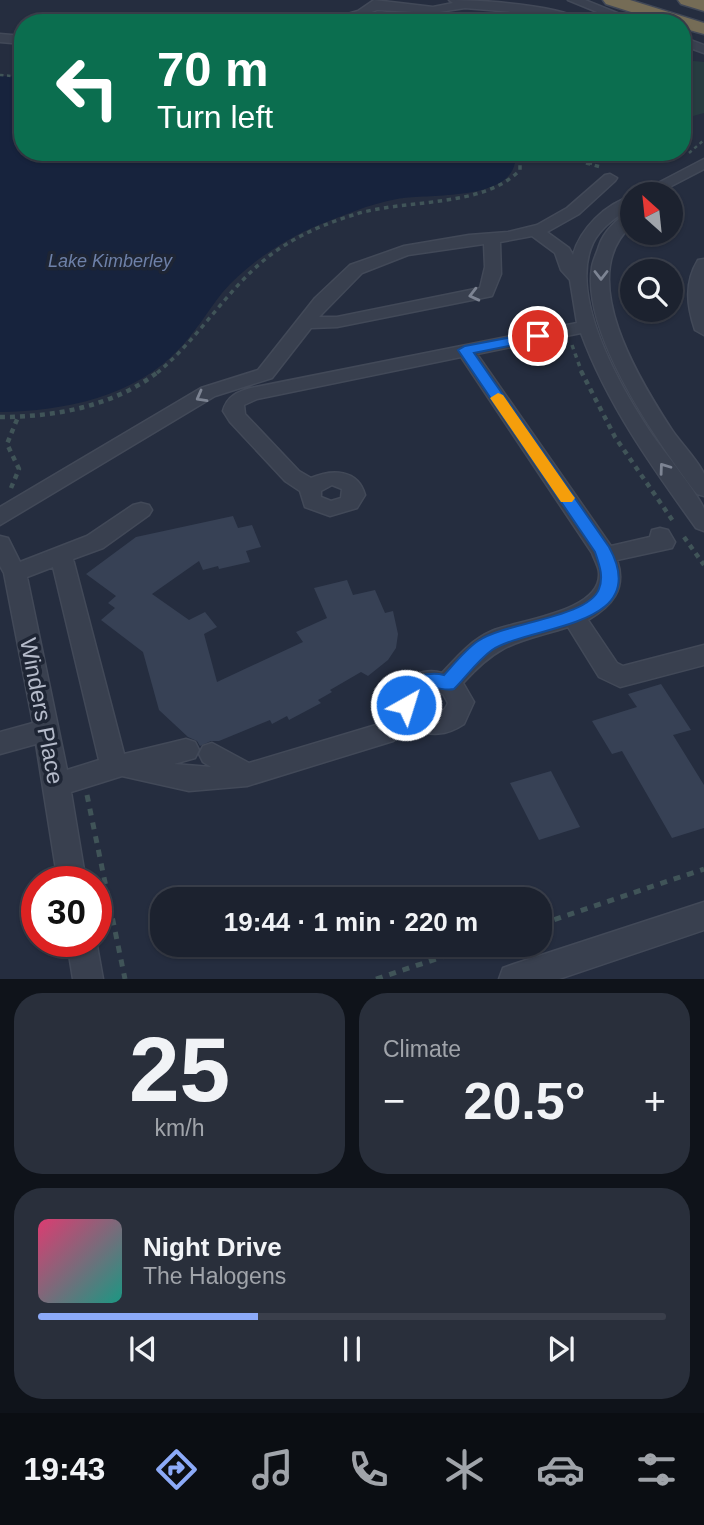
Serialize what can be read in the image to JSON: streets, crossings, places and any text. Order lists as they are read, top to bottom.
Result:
{
  "streets": {
    "street": ["Winders Place"]
  },
  "water": ["Lake Kimberley"],
  "north": "top left",
  "page": {
    "turn": ["70 m", "Turn left"],
    "limit": "30",
    "trip": "19:44 · 1 min · 220 m",
    "tile": [
      ["25", "km/h"],
      "Climate"
    ],
    "heat": ["−", "20.5°", "+"],
    "song": ["Night Drive", "The Halogens"],
    "tabs": "19:43"
  }
}
